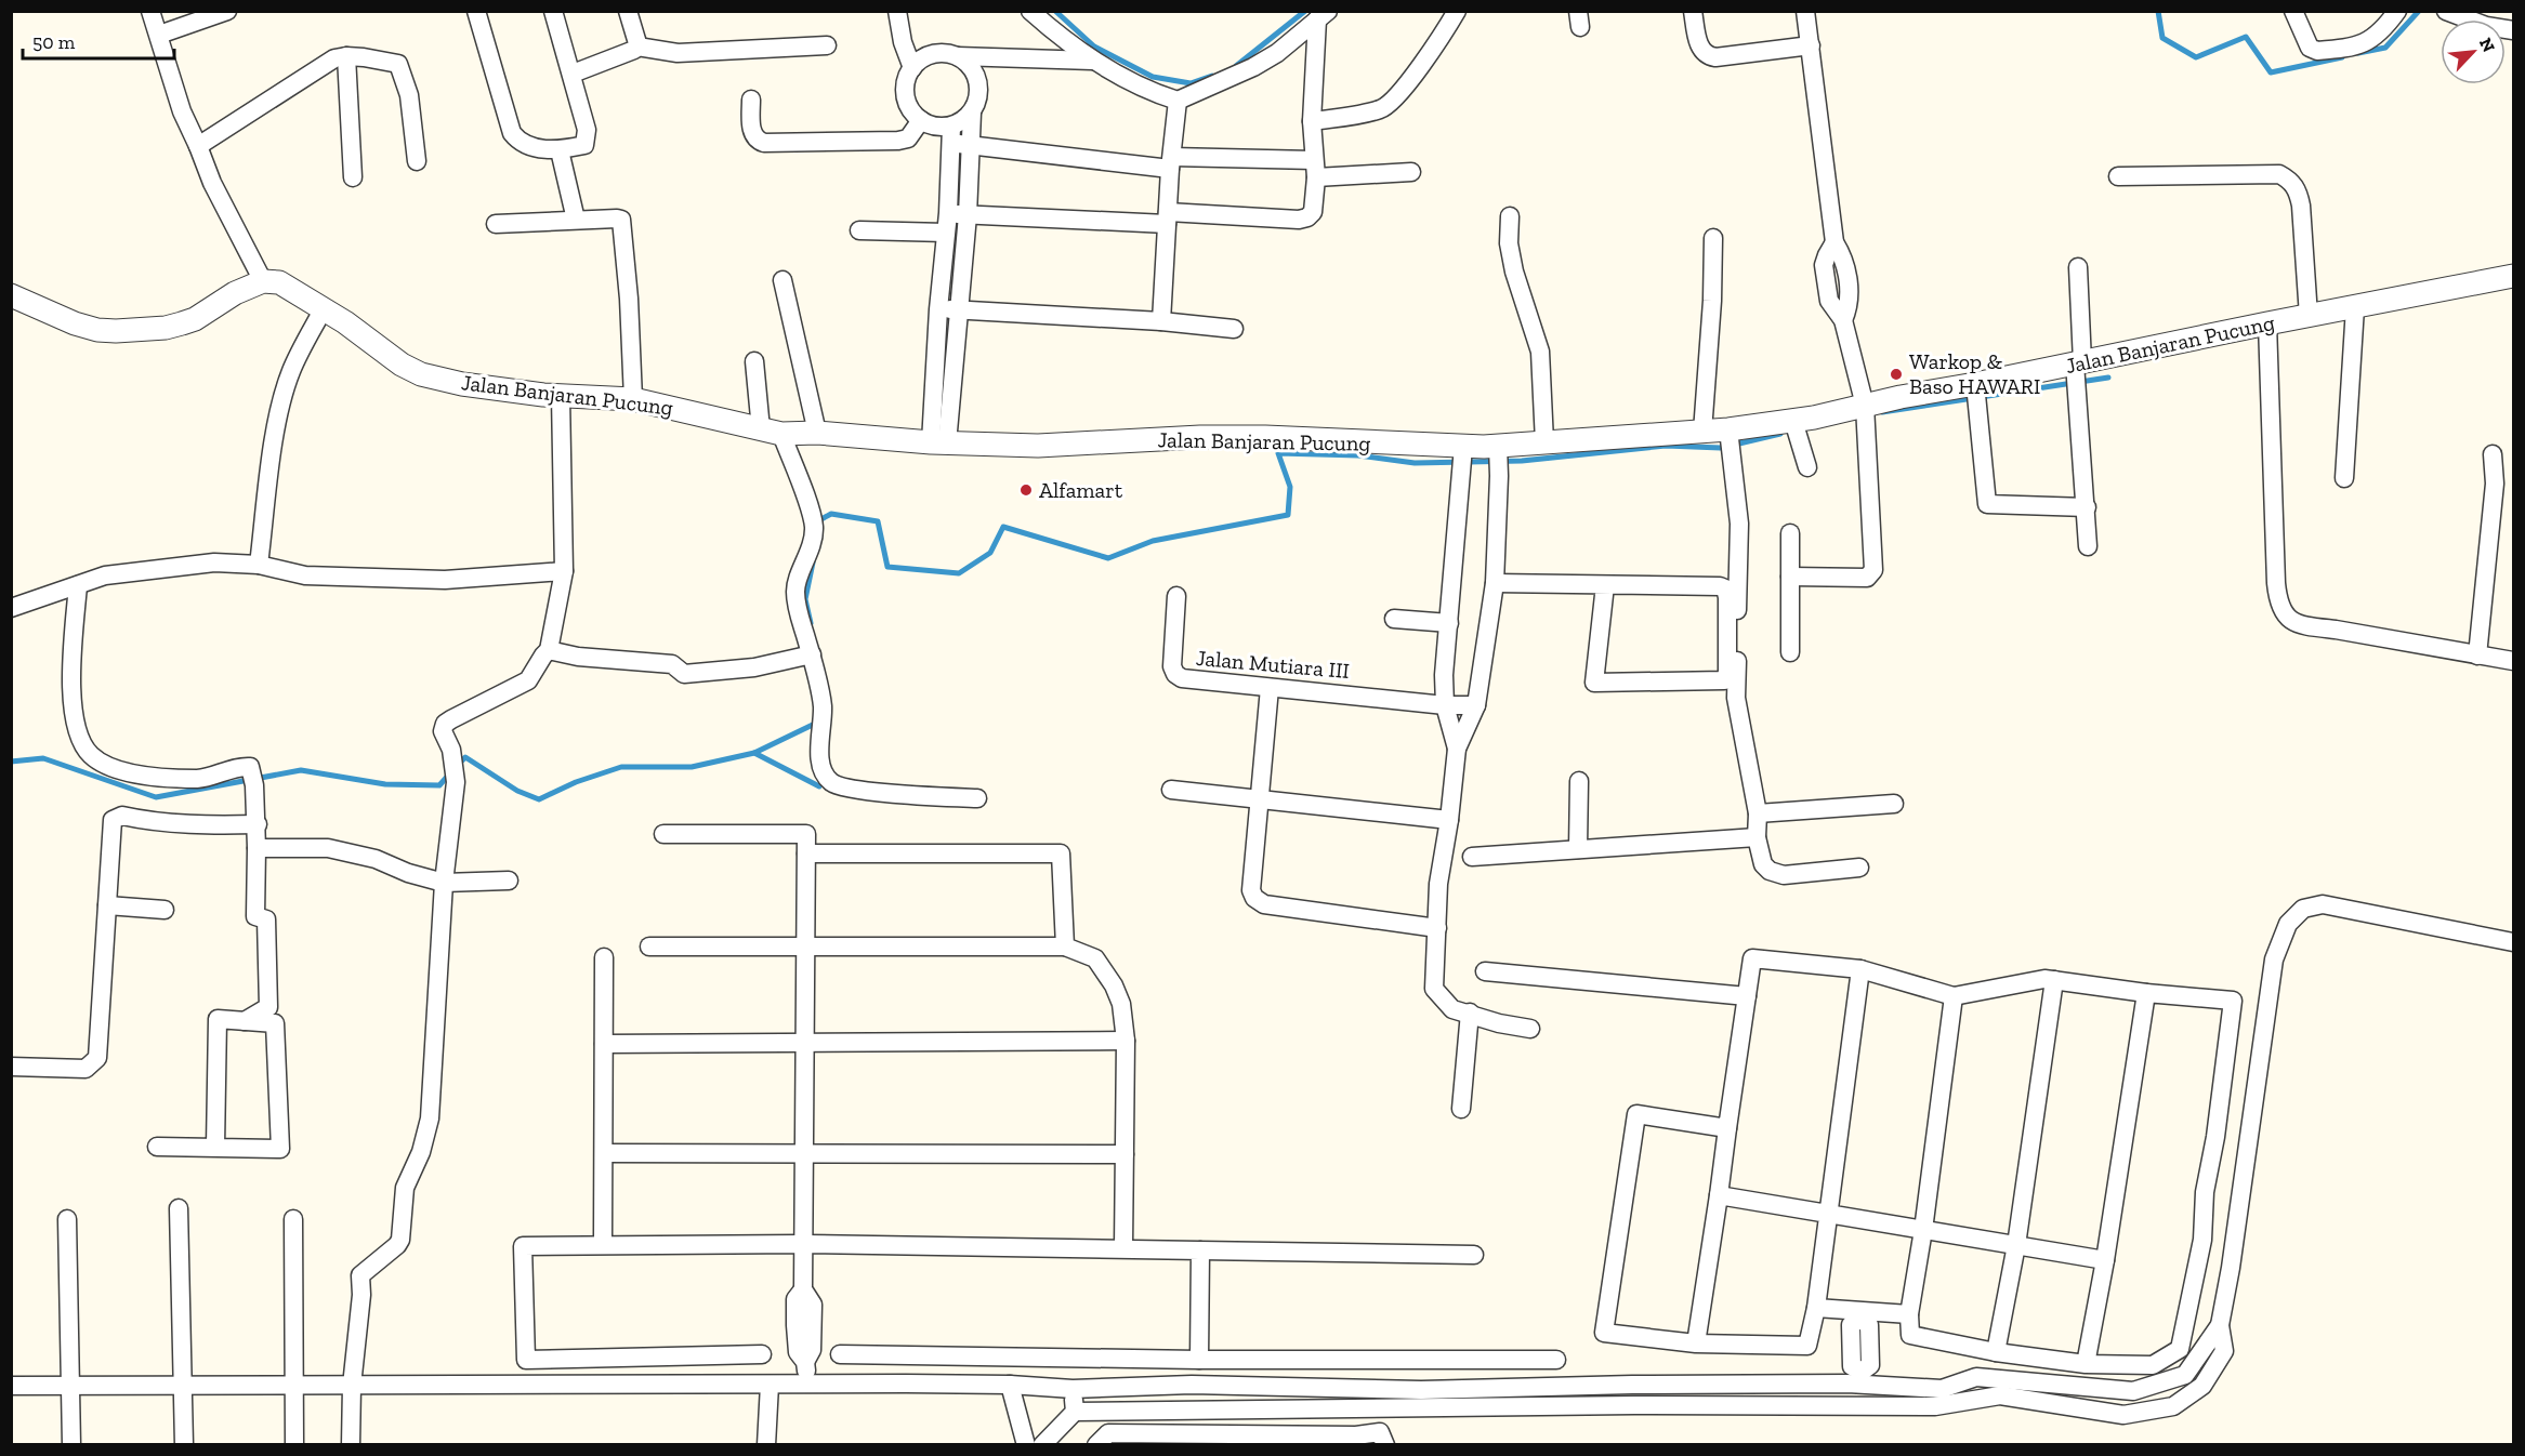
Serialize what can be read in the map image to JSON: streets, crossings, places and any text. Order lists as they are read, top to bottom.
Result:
{
  "streets": {
    "street": ["Jalan Banjaran Pucung", "Jalan Mutiara III"]
  },
  "places": ["Warkop & Baso HAWARI", "Alfamart"],
  "scale_bar": "50 m",
  "north": "top right"
}
